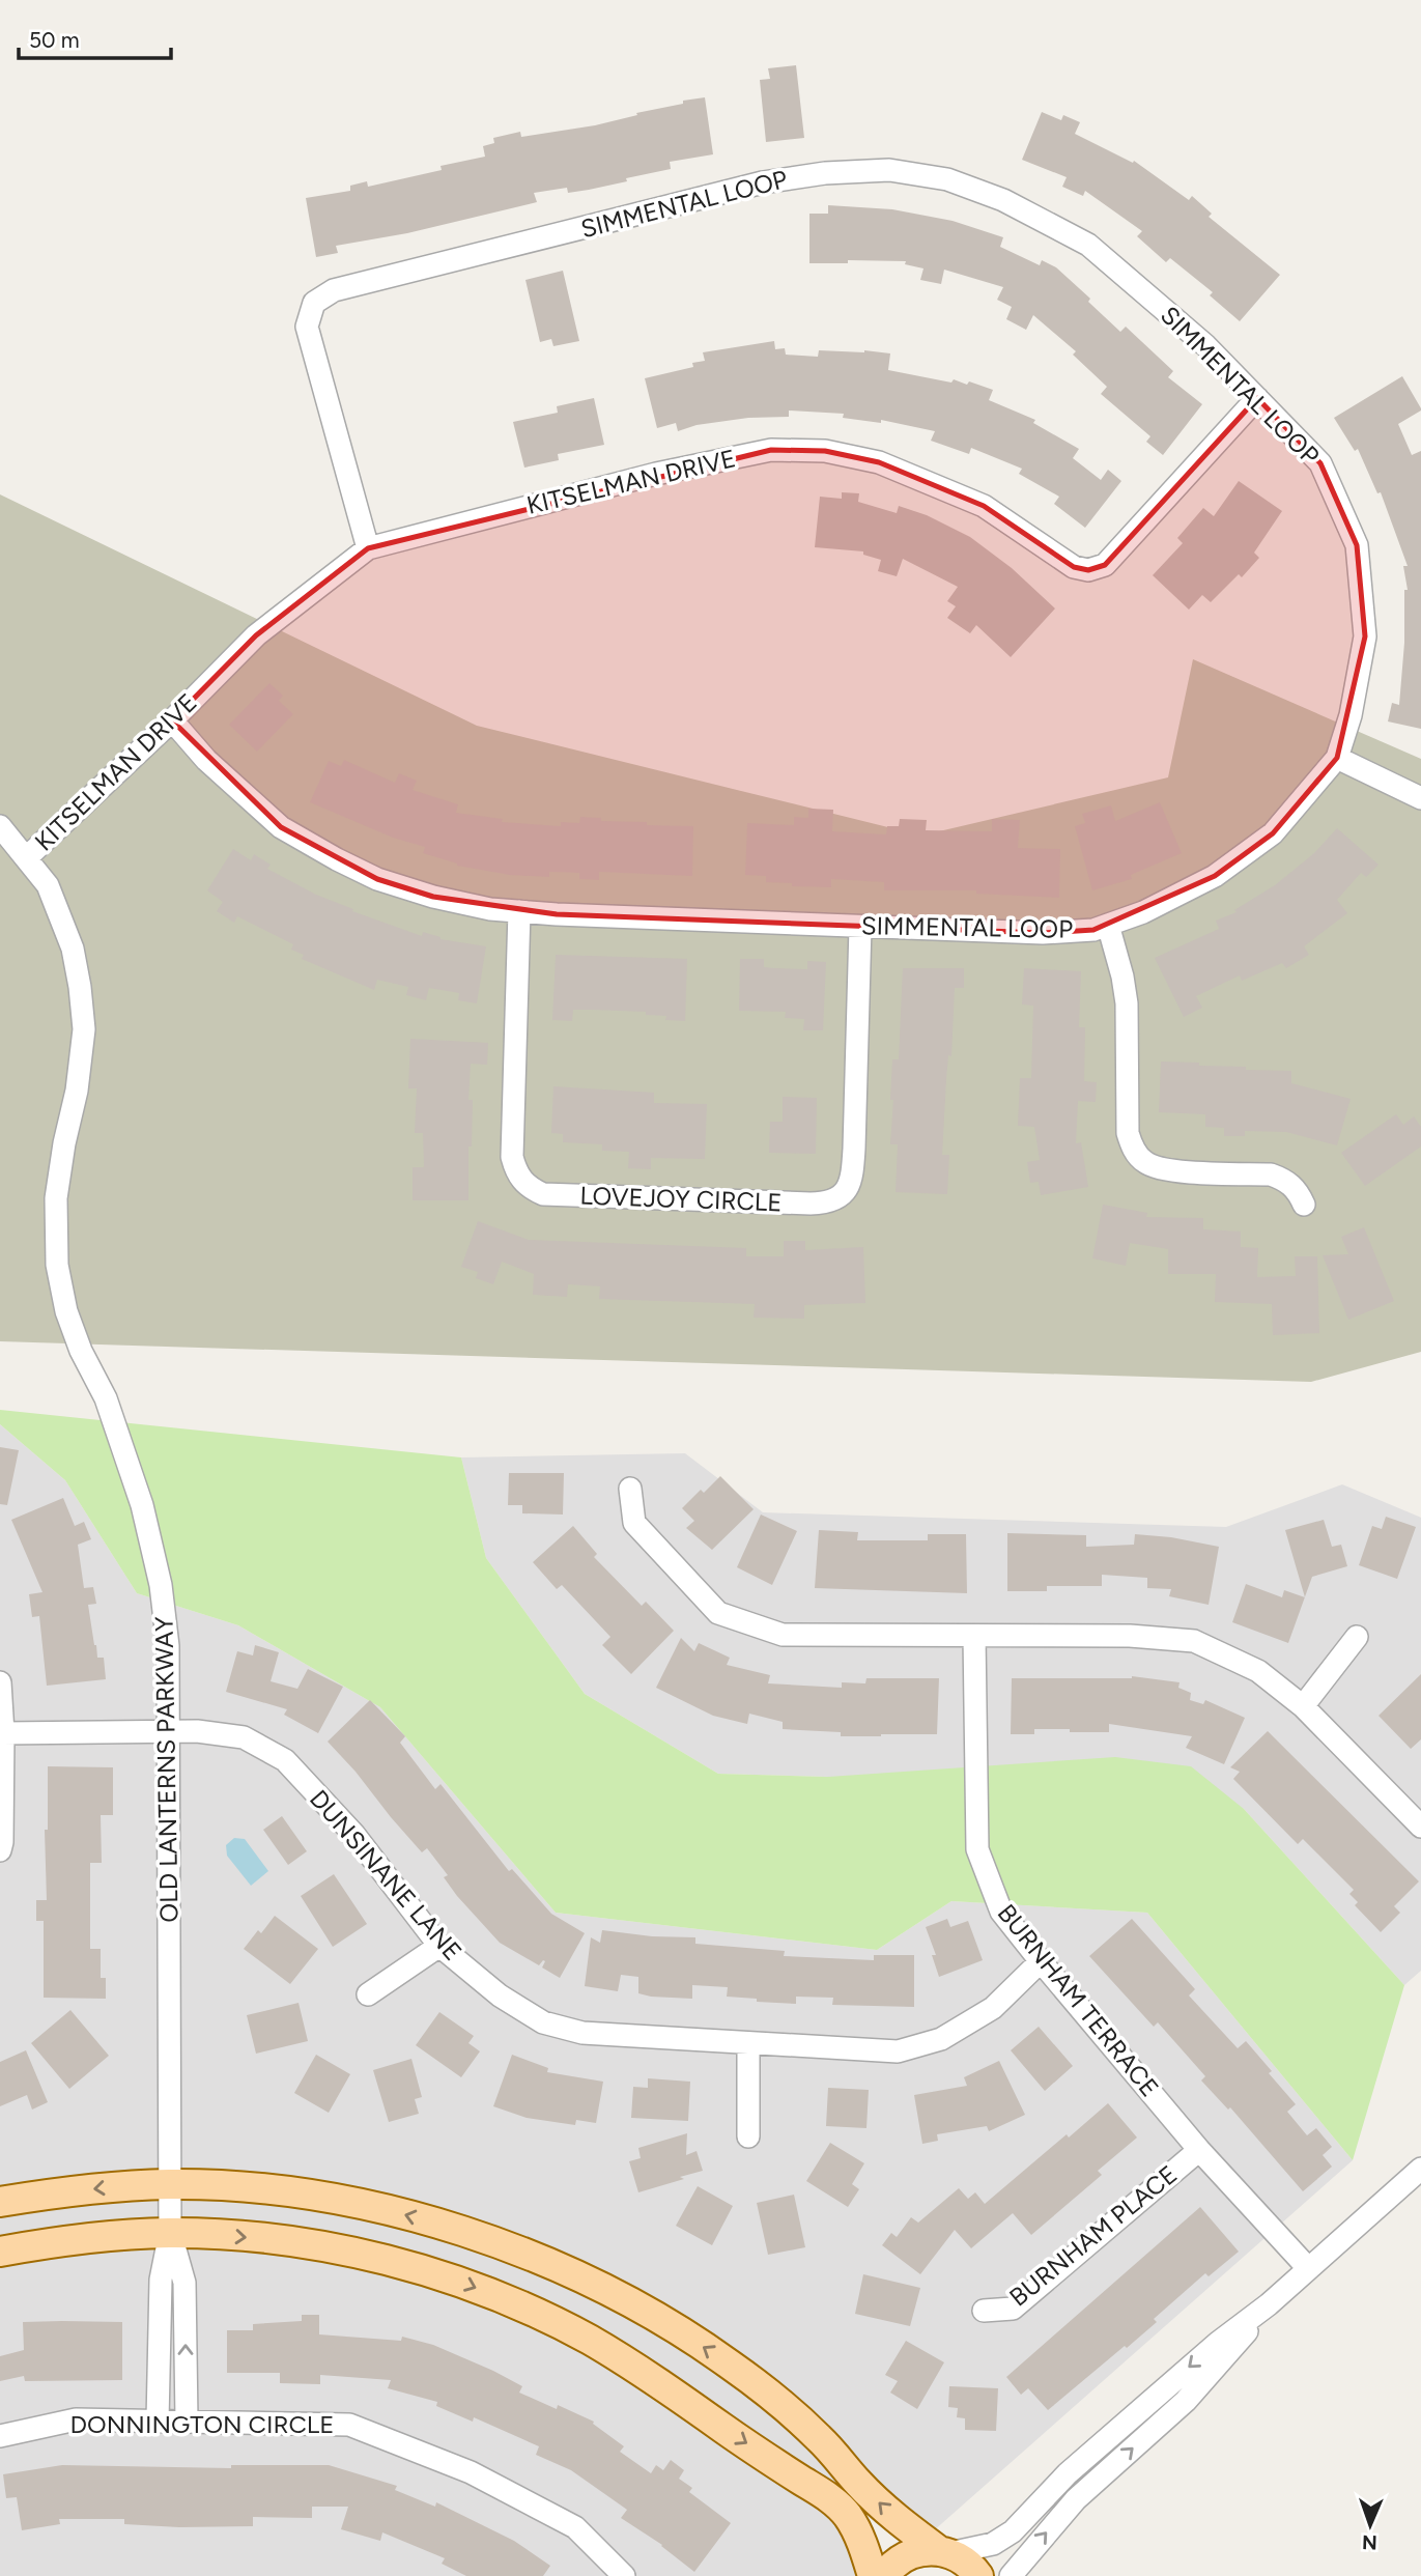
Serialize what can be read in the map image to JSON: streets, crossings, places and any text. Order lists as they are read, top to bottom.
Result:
{
  "streets": {
    "street": [
      "SIMMENTAL LOOP",
      "KITSELMAN DRIVE",
      "LOVEJOY CIRCLE",
      "OLD LANTERNS PARKWAY",
      "DUNSINANE LANE",
      "BURNHAM TERRACE",
      "BURNHAM PLACE",
      "DONNINGTON CIRCLE"
    ]
  },
  "crossings": [
    ["SIMMENTAL LOOP", "KITSELMAN DRIVE"],
    ["SIMMENTAL LOOP", "LOVEJOY CIRCLE"],
    ["KITSELMAN DRIVE", "OLD LANTERNS PARKWAY"],
    ["OLD LANTERNS PARKWAY", "DUNSINANE LANE"],
    ["OLD LANTERNS PARKWAY", "DONNINGTON CIRCLE"],
    ["DUNSINANE LANE", "BURNHAM TERRACE"],
    ["BURNHAM TERRACE", "BURNHAM PLACE"]
  ],
  "scale_bar": "50 m",
  "north": "bottom"
}
